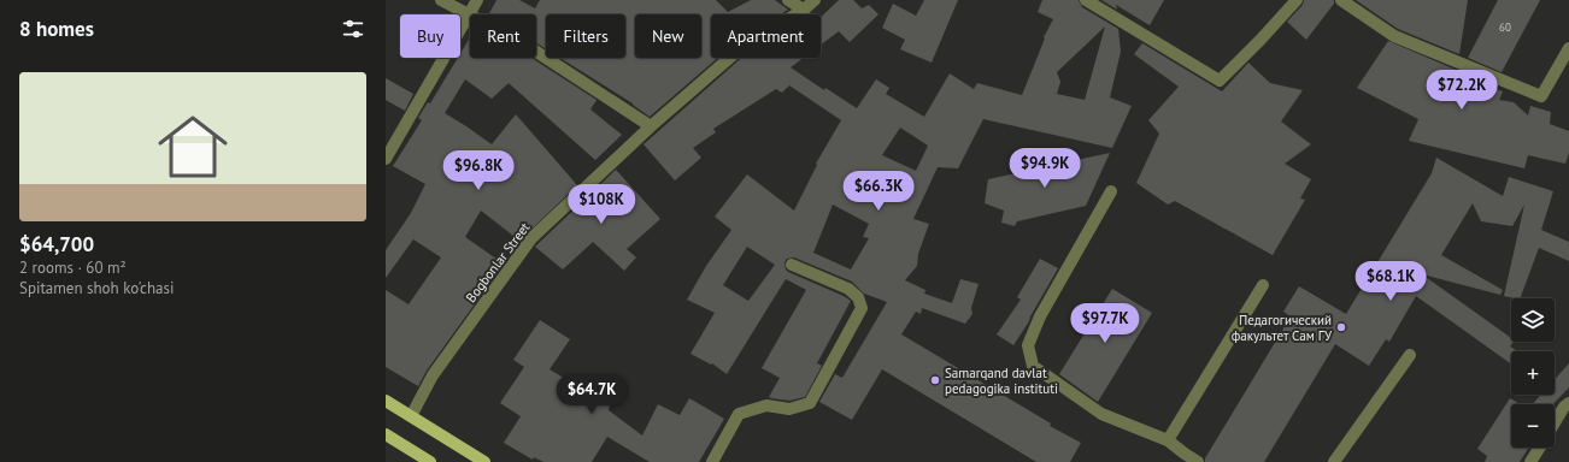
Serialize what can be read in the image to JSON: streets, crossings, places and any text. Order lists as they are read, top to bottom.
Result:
{
  "streets": {
    "street": ["Bogbonlar Street"]
  },
  "places": ["Педагогический факультет Сам ГУ", "Samarqand davlat pedagogika instituti"],
  "house_numbers": ["60"],
  "page": {
    "heading": "8 homes",
    "chip": [
      "Buy",
      "Rent",
      "Filters",
      "New",
      "Apartment"
    ],
    "list": [
      {
        "name": "$64,700",
        "note": "2 rooms · 60 m² · Spitamen shoh ko'chasi"
      }
    ],
    "price": [
      "$72.2K",
      "$94.9K",
      "$96.8K",
      "$66.3K",
      "$108K",
      "$68.1K",
      "$97.7K",
      "$64.7K"
    ],
    "map_buttons": ["+", "−"]
  }
}
